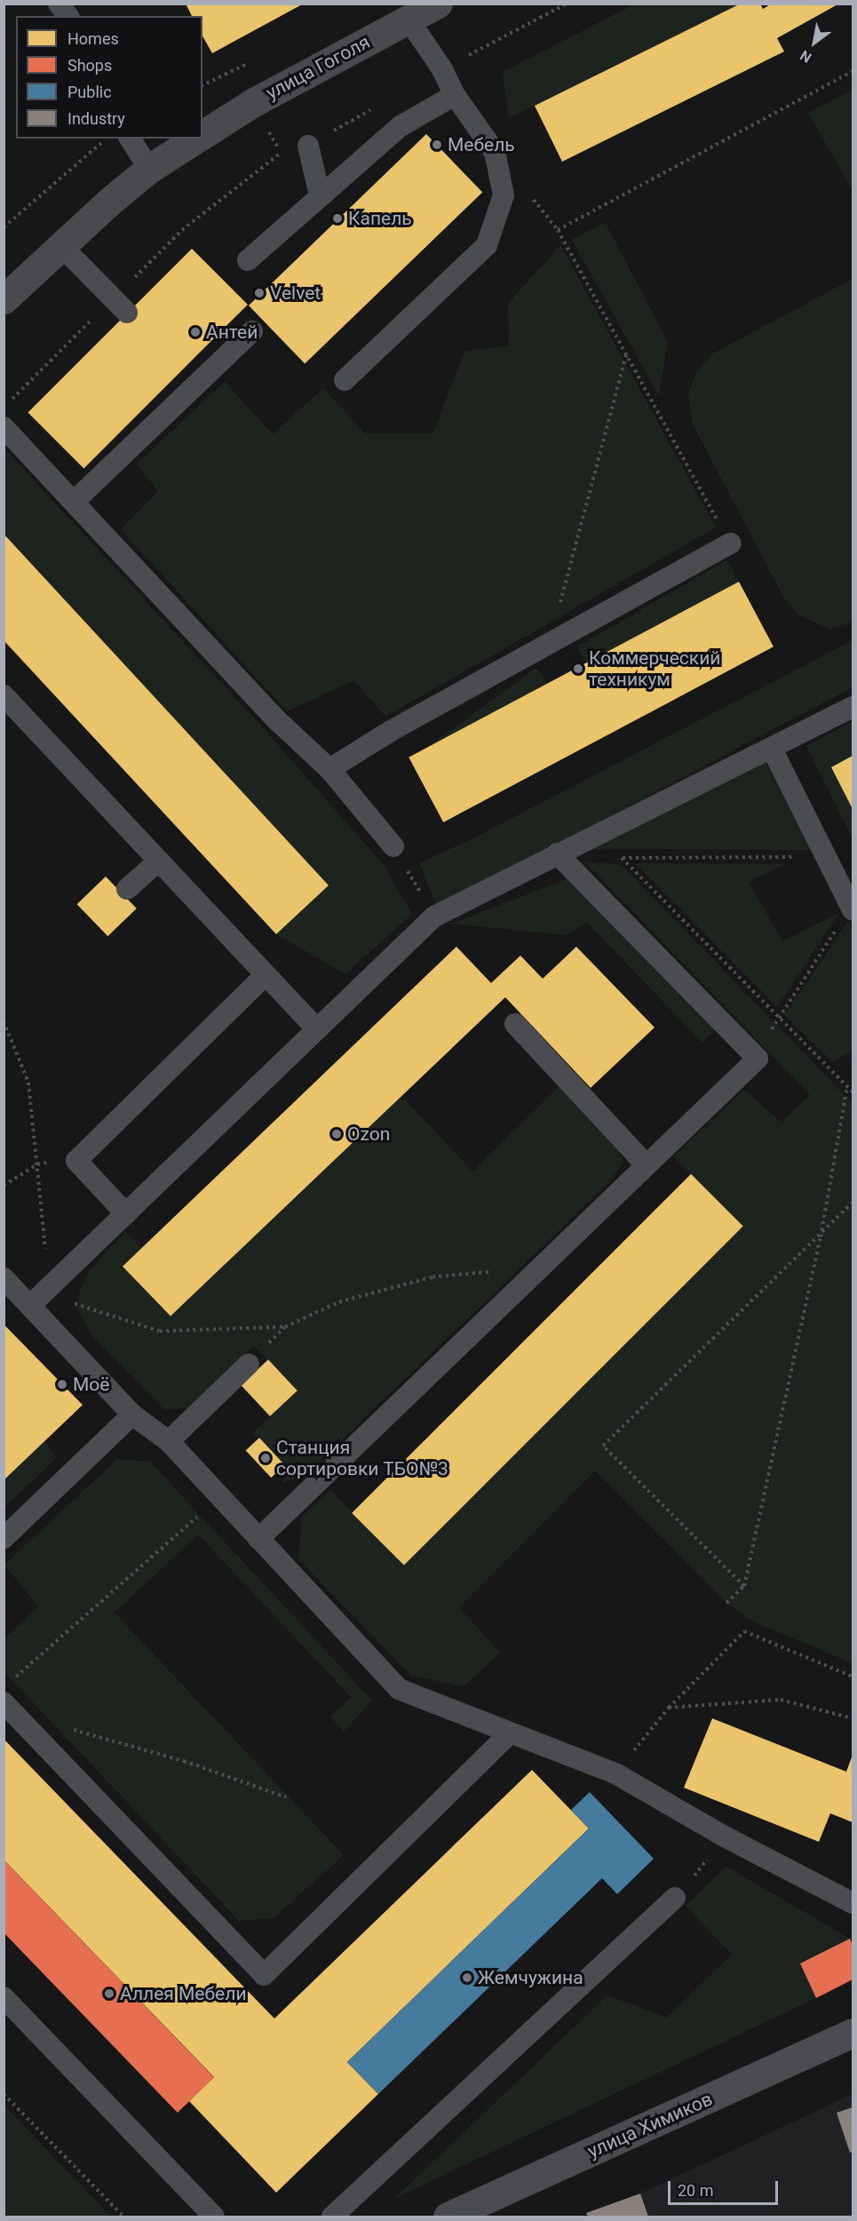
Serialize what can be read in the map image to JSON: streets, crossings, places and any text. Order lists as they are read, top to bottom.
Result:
{
  "streets": {
    "street": ["улица Гоголя", "улица Химиков"]
  },
  "places": [
    "Мебель",
    "Капель",
    "Velvet",
    "Антей",
    "Коммерческий техникум",
    "Ozon",
    "Моё",
    "Станция сортировки ТБО№3",
    "Жемчужина",
    "Аллея Мебели"
  ],
  "legend": [
    "Homes",
    "Shops",
    "Public",
    "Industry"
  ],
  "scale_bar": "20 m",
  "north": "bottom left"
}
